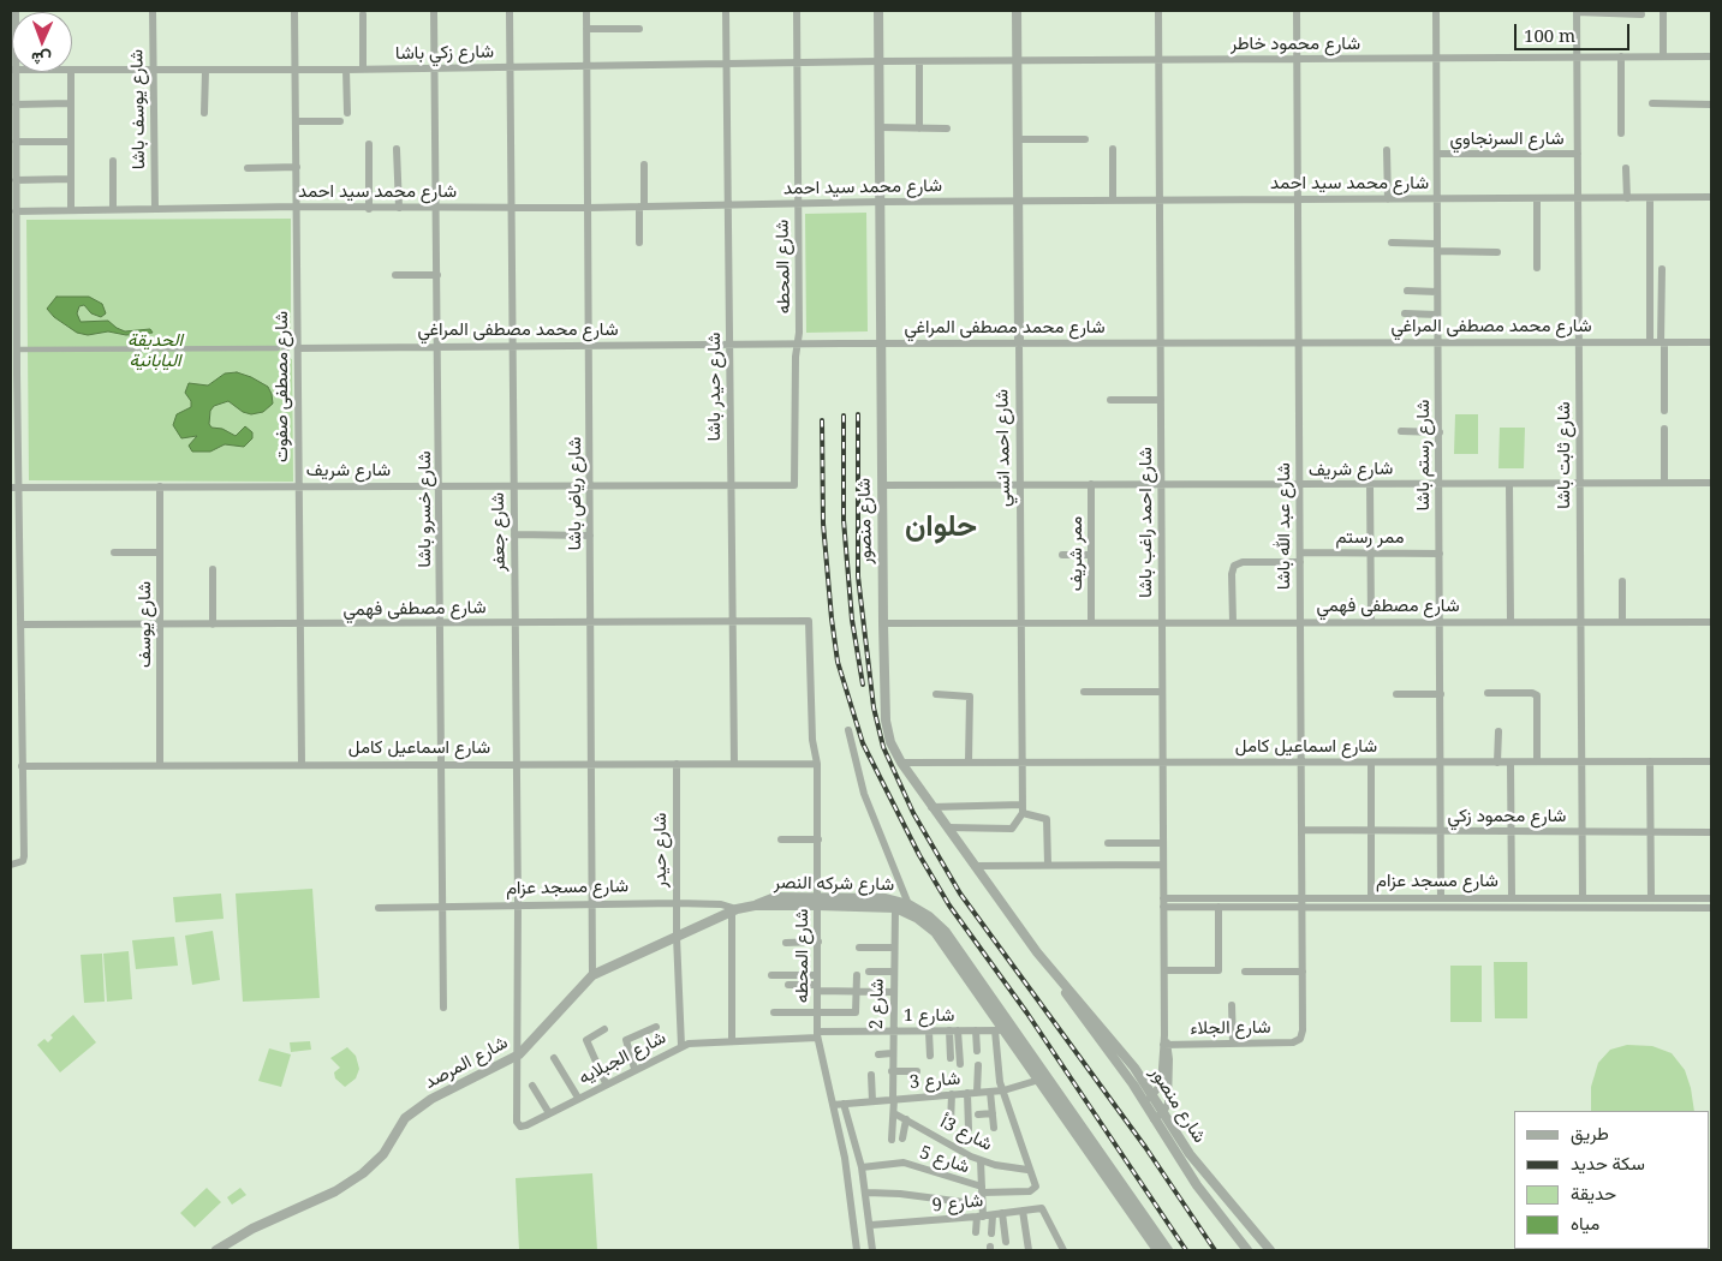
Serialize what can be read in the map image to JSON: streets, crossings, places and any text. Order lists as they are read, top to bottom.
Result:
{
  "streets": {
    "street": [
      "شارع محمود خاطر",
      "شارع زكي باشا",
      "شارع يوسف باشا",
      "شارع السرنجاوي",
      "شارع محمد سيد احمد",
      "شارع المحطه",
      "شارع محمد مصطفى المراغي",
      "شارع مصطفى صفوت",
      "شارع حيدر باشا",
      "شارع احمد انسي",
      "شارع رستم باشا",
      "شارع ثابت باشا",
      "شارع شريف",
      "شارع رياض باشا",
      "شارع خسرو باشا",
      "شارع منصور",
      "شارع احمد راغب باشا",
      "شارع عبد الله باشا",
      "شارع جعفر",
      "ممر رستم",
      "ممر شريف",
      "شارع مصطفى فهمي",
      "شارع يوسف",
      "شارع اسماعيل كامل",
      "شارع محمود زكي",
      "شارع حيدر",
      "شارع مسجد عزام",
      "شارع شركه النصر",
      "شارع 2",
      "شارع 1",
      "شارع الجلاء",
      "شارع الجبلايه",
      "شارع المرصد",
      "شارع 3",
      "شارع 3أ",
      "شارع 5",
      "شارع 9"
    ]
  },
  "crossings": [
    ["شارع محمود خاطر", "شارع زكي باشا"],
    ["شارع محمود خاطر", "شارع احمد انسي"],
    ["شارع محمود خاطر", "شارع رستم باشا"],
    ["شارع محمود خاطر", "شارع ثابت باشا"],
    ["شارع محمود خاطر", "شارع منصور"],
    ["شارع محمود خاطر", "شارع احمد راغب باشا"],
    ["شارع محمود خاطر", "شارع عبد الله باشا"],
    ["شارع زكي باشا", "شارع يوسف باشا"],
    ["شارع زكي باشا", "شارع المحطه"],
    ["شارع زكي باشا", "شارع مصطفى صفوت"],
    ["شارع زكي باشا", "شارع حيدر باشا"],
    ["شارع زكي باشا", "شارع رياض باشا"],
    ["شارع زكي باشا", "شارع خسرو باشا"],
    ["شارع زكي باشا", "شارع منصور"],
    ["شارع زكي باشا", "شارع جعفر"],
    ["شارع يوسف باشا", "شارع محمد سيد احمد"],
    ["شارع السرنجاوي", "شارع رستم باشا"],
    ["شارع السرنجاوي", "شارع ثابت باشا"],
    ["شارع محمد سيد احمد", "شارع المحطه"],
    ["شارع محمد سيد احمد", "شارع مصطفى صفوت"],
    ["شارع محمد سيد احمد", "شارع حيدر باشا"],
    ["شارع محمد سيد احمد", "شارع احمد انسي"],
    ["شارع محمد سيد احمد", "شارع رستم باشا"],
    ["شارع محمد سيد احمد", "شارع ثابت باشا"],
    ["شارع محمد سيد احمد", "شارع رياض باشا"],
    ["شارع محمد سيد احمد", "شارع خسرو باشا"],
    ["شارع محمد سيد احمد", "شارع منصور"],
    ["شارع محمد سيد احمد", "شارع احمد راغب باشا"],
    ["شارع محمد سيد احمد", "شارع عبد الله باشا"],
    ["شارع محمد سيد احمد", "شارع جعفر"],
    ["شارع المحطه", "شارع محمد مصطفى المراغي"],
    ["شارع المحطه", "شارع شريف"],
    ["شارع المحطه", "شارع مصطفى فهمي"],
    ["شارع المحطه", "شارع اسماعيل كامل"],
    ["شارع المحطه", "شارع شركه النصر"],
    ["شارع المحطه", "شارع 1"],
    ["شارع المحطه", "شارع الجبلايه"],
    ["شارع المحطه", "شارع 3"],
    ["شارع محمد مصطفى المراغي", "شارع مصطفى صفوت"],
    ["شارع محمد مصطفى المراغي", "شارع حيدر باشا"],
    ["شارع محمد مصطفى المراغي", "شارع احمد انسي"],
    ["شارع محمد مصطفى المراغي", "شارع رستم باشا"],
    ["شارع محمد مصطفى المراغي", "شارع ثابت باشا"],
    ["شارع محمد مصطفى المراغي", "شارع رياض باشا"],
    ["شارع محمد مصطفى المراغي", "شارع خسرو باشا"],
    ["شارع محمد مصطفى المراغي", "شارع منصور"],
    ["شارع محمد مصطفى المراغي", "شارع احمد راغب باشا"],
    ["شارع محمد مصطفى المراغي", "شارع عبد الله باشا"],
    ["شارع محمد مصطفى المراغي", "شارع جعفر"],
    ["شارع مصطفى صفوت", "شارع شريف"],
    ["شارع مصطفى صفوت", "شارع مصطفى فهمي"],
    ["شارع مصطفى صفوت", "شارع اسماعيل كامل"],
    ["شارع حيدر باشا", "شارع شريف"],
    ["شارع حيدر باشا", "شارع مصطفى فهمي"],
    ["شارع حيدر باشا", "شارع اسماعيل كامل"],
    ["شارع احمد انسي", "شارع شريف"],
    ["شارع احمد انسي", "شارع مصطفى فهمي"],
    ["شارع احمد انسي", "شارع اسماعيل كامل"],
    ["شارع رستم باشا", "شارع شريف"],
    ["شارع رستم باشا", "ممر رستم"],
    ["شارع رستم باشا", "شارع مصطفى فهمي"],
    ["شارع رستم باشا", "شارع اسماعيل كامل"],
    ["شارع رستم باشا", "شارع محمود زكي"],
    ["شارع رستم باشا", "شارع مسجد عزام"],
    ["شارع ثابت باشا", "شارع شريف"],
    ["شارع ثابت باشا", "شارع مصطفى فهمي"],
    ["شارع ثابت باشا", "شارع اسماعيل كامل"],
    ["شارع ثابت باشا", "شارع محمود زكي"],
    ["شارع ثابت باشا", "شارع مسجد عزام"],
    ["شارع شريف", "شارع رياض باشا"],
    ["شارع شريف", "شارع خسرو باشا"],
    ["شارع شريف", "شارع منصور"],
    ["شارع شريف", "شارع احمد راغب باشا"],
    ["شارع شريف", "شارع عبد الله باشا"],
    ["شارع شريف", "شارع جعفر"],
    ["شارع شريف", "ممر شريف"],
    ["شارع شريف", "شارع يوسف"],
    ["شارع رياض باشا", "شارع مصطفى فهمي"],
    ["شارع رياض باشا", "شارع اسماعيل كامل"],
    ["شارع رياض باشا", "شارع مسجد عزام"],
    ["شارع رياض باشا", "شارع المرصد"],
    ["شارع خسرو باشا", "شارع مصطفى فهمي"],
    ["شارع خسرو باشا", "شارع اسماعيل كامل"],
    ["شارع خسرو باشا", "شارع مسجد عزام"],
    ["شارع منصور", "شارع احمد راغب باشا"],
    ["شارع منصور", "شارع مصطفى فهمي"],
    ["شارع منصور", "شارع اسماعيل كامل"],
    ["شارع احمد راغب باشا", "شارع مصطفى فهمي"],
    ["شارع احمد راغب باشا", "شارع اسماعيل كامل"],
    ["شارع احمد راغب باشا", "شارع مسجد عزام"],
    ["شارع احمد راغب باشا", "شارع الجلاء"],
    ["شارع عبد الله باشا", "ممر رستم"],
    ["شارع عبد الله باشا", "شارع مصطفى فهمي"],
    ["شارع عبد الله باشا", "شارع اسماعيل كامل"],
    ["شارع عبد الله باشا", "شارع محمود زكي"],
    ["شارع عبد الله باشا", "شارع مسجد عزام"],
    ["شارع عبد الله باشا", "شارع الجلاء"],
    ["شارع جعفر", "شارع مصطفى فهمي"],
    ["شارع جعفر", "شارع اسماعيل كامل"],
    ["شارع جعفر", "شارع مسجد عزام"],
    ["شارع جعفر", "شارع الجبلايه"],
    ["شارع جعفر", "شارع المرصد"],
    ["ممر شريف", "شارع مصطفى فهمي"],
    ["شارع مصطفى فهمي", "شارع يوسف"],
    ["شارع يوسف", "شارع اسماعيل كامل"],
    ["شارع اسماعيل كامل", "شارع حيدر"],
    ["شارع حيدر", "شارع مسجد عزام"],
    ["شارع حيدر", "شارع الجبلايه"],
    ["شارع حيدر", "شارع المرصد"],
    ["شارع مسجد عزام", "شارع شركه النصر"],
    ["شارع مسجد عزام", "شارع المرصد"],
    ["شارع شركه النصر", "شارع 2"],
    ["شارع شركه النصر", "شارع 1"],
    ["شارع شركه النصر", "شارع 3"],
    ["شارع 2", "شارع 1"],
    ["شارع 2", "شارع 3"],
    ["شارع 2", "شارع 3أ"],
    ["شارع 1", "شارع الجبلايه"],
    ["شارع 3أ", "شارع 5"]
  ],
  "districts": ["حلوان"],
  "parks": ["الحديقة اليابانية"],
  "legend": [
    "طريق",
    "سكة حديد",
    "حديقة",
    "مياه"
  ],
  "scale_bar": "100 m",
  "north": "bottom"
}
